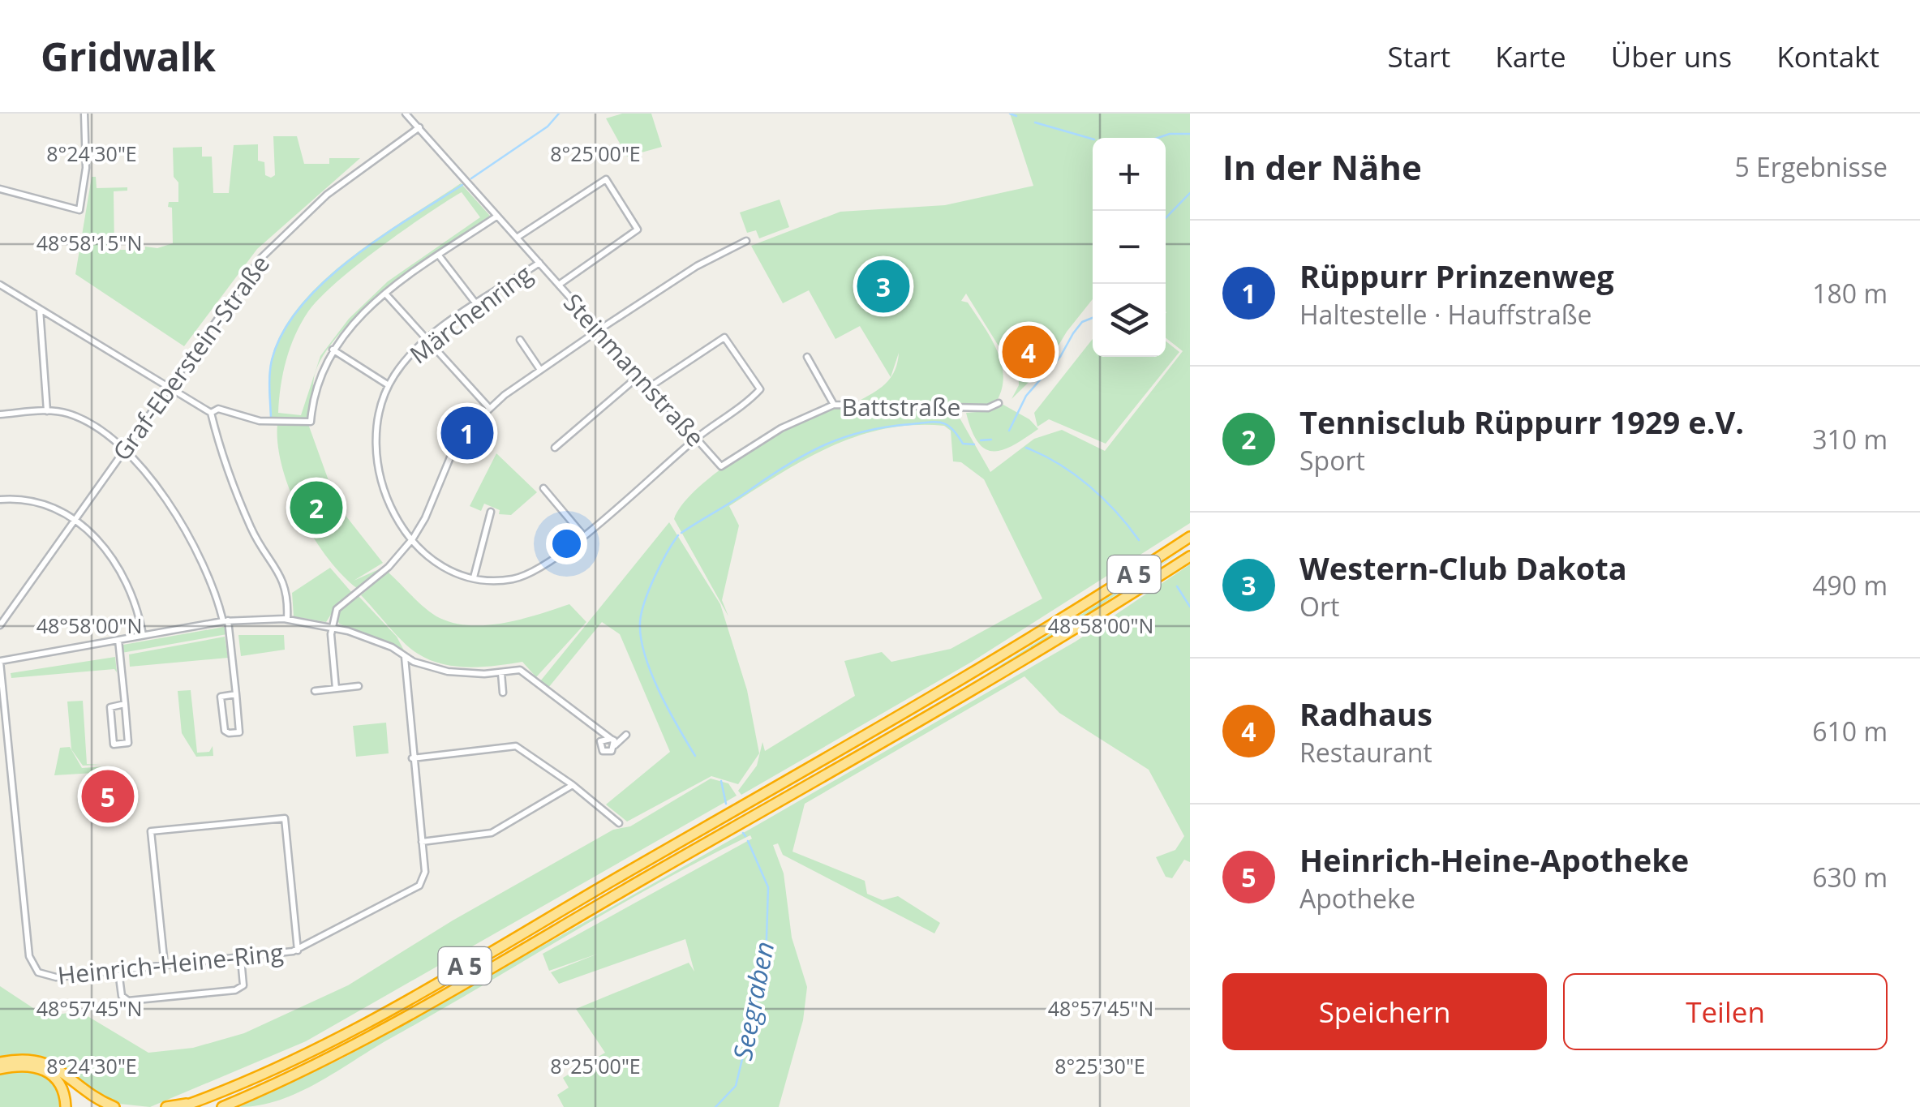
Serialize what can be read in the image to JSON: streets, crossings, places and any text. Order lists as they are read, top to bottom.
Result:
{
  "streets": {
    "highway": ["A 5"],
    "street": [
      "Märchenring",
      "Graf-Eberstein-Straße",
      "Steinmannstraße",
      "Battstraße",
      "Heinrich-Heine-Ring"
    ]
  },
  "crossings": [
    ["Märchenring", "Steinmannstraße"],
    ["Graf-Eberstein-Straße", "Steinmannstraße"],
    ["Steinmannstraße", "Battstraße"]
  ],
  "water": ["Seegraben"],
  "page": {
    "header": "Gridwalk",
    "nav": [
      "Start",
      "Karte",
      "Über uns",
      "Kontakt"
    ],
    "heading": ["In der Nähe", "5 Ergebnisse"],
    "map_buttons": ["+", "−"],
    "list": [
      {
        "mark": "1",
        "name": "Rüppurr Prinzenweg",
        "note": "Haltestelle · Hauffstraße",
        "value": "180 m"
      },
      {
        "mark": "2",
        "name": "Tennisclub Rüppurr 1929 e.V.",
        "note": "Sport",
        "value": "310 m"
      },
      {
        "mark": "3",
        "name": "Western-Club Dakota",
        "note": "Ort",
        "value": "490 m"
      },
      {
        "mark": "4",
        "name": "Radhaus",
        "note": "Restaurant",
        "value": "610 m"
      },
      {
        "mark": "5",
        "name": "Heinrich-Heine-Apotheke",
        "note": "Apotheke",
        "value": "630 m"
      }
    ],
    "pins": [
      "3",
      "4",
      "1",
      "2",
      "5"
    ],
    "buttons": ["Speichern", "Teilen"]
  },
  "coordinates": [
    "8°24'30\"E",
    "8°25'00\"E",
    "48°58'15\"N",
    "48°58'00\"N",
    "48°57'45\"N",
    "8°25'30\"E"
  ]
}
